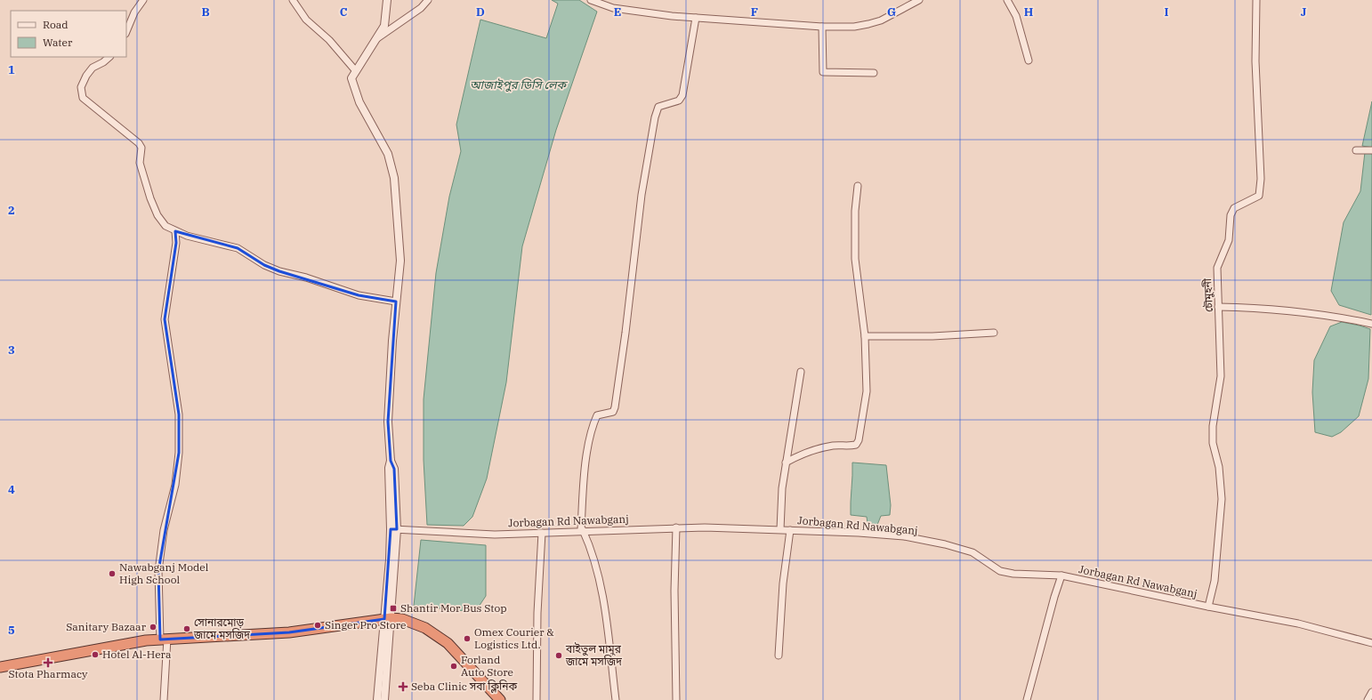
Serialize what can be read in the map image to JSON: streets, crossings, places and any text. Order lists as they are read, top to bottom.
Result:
{
  "streets": {
    "street": ["চৌমুহনী", "Jorbagan Rd Nawabganj"]
  },
  "crossings": [
    ["চৌমুহনী", "Jorbagan Rd Nawabganj"]
  ],
  "water": ["আজাইপুর ডিসি লেক"],
  "places": {
    "other": [
      "Nawabganj Model High School",
      "Singer Pro Store",
      "Sanitary Bazaar",
      "সোনারমোড় জামে মসজিদ",
      "Omex Courier & Logistics Ltd.",
      "Hotel Al-Hera",
      "বাইতুল মামুর জামে মসজিদ",
      "Forland Auto Store"
    ],
    "transit": ["Shantir Mor Bus Stop"],
    "health": ["Stota Pharmacy", "Seba Clinic সবা ক্লিনিক"]
  },
  "legend": ["Road", "Water"],
  "grid": {
    "columns": [
      "B",
      "C",
      "D",
      "E",
      "F",
      "G",
      "H",
      "I",
      "J"
    ],
    "rows": [
      "1",
      "2",
      "3",
      "4",
      "5"
    ]
  }
}
